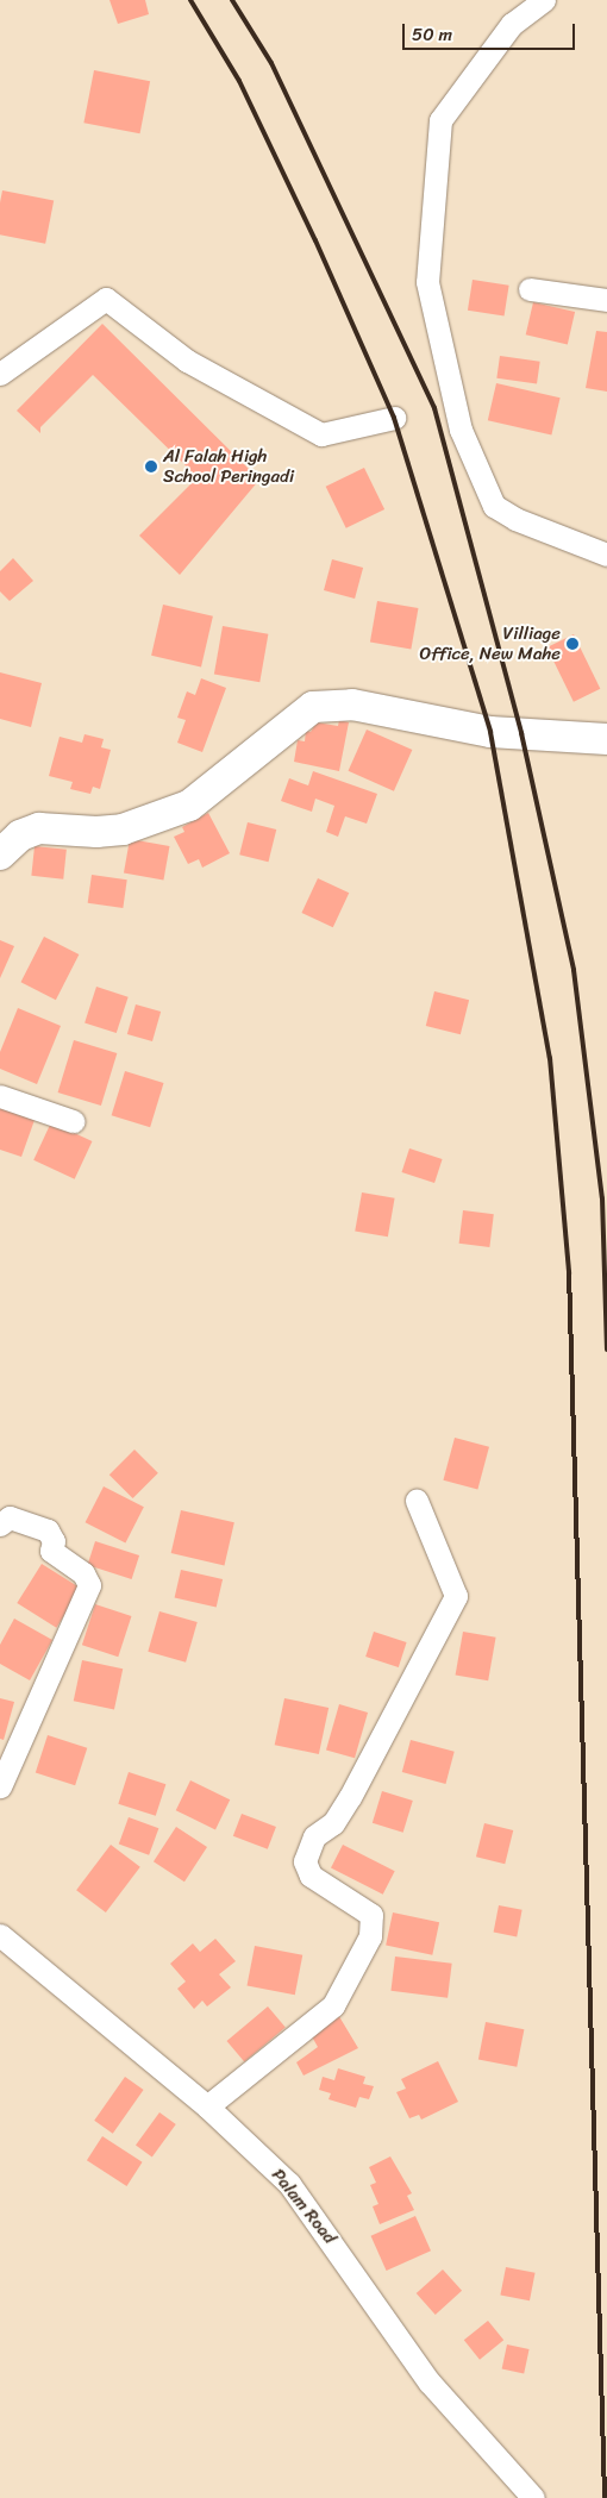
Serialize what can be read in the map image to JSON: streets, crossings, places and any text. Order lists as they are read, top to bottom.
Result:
{
  "streets": {
    "street": ["Palam Road"]
  },
  "places": ["Al Falah High School Peringadi", "Villiage Office, New Mahe"],
  "scale_bar": "50 m"
}
